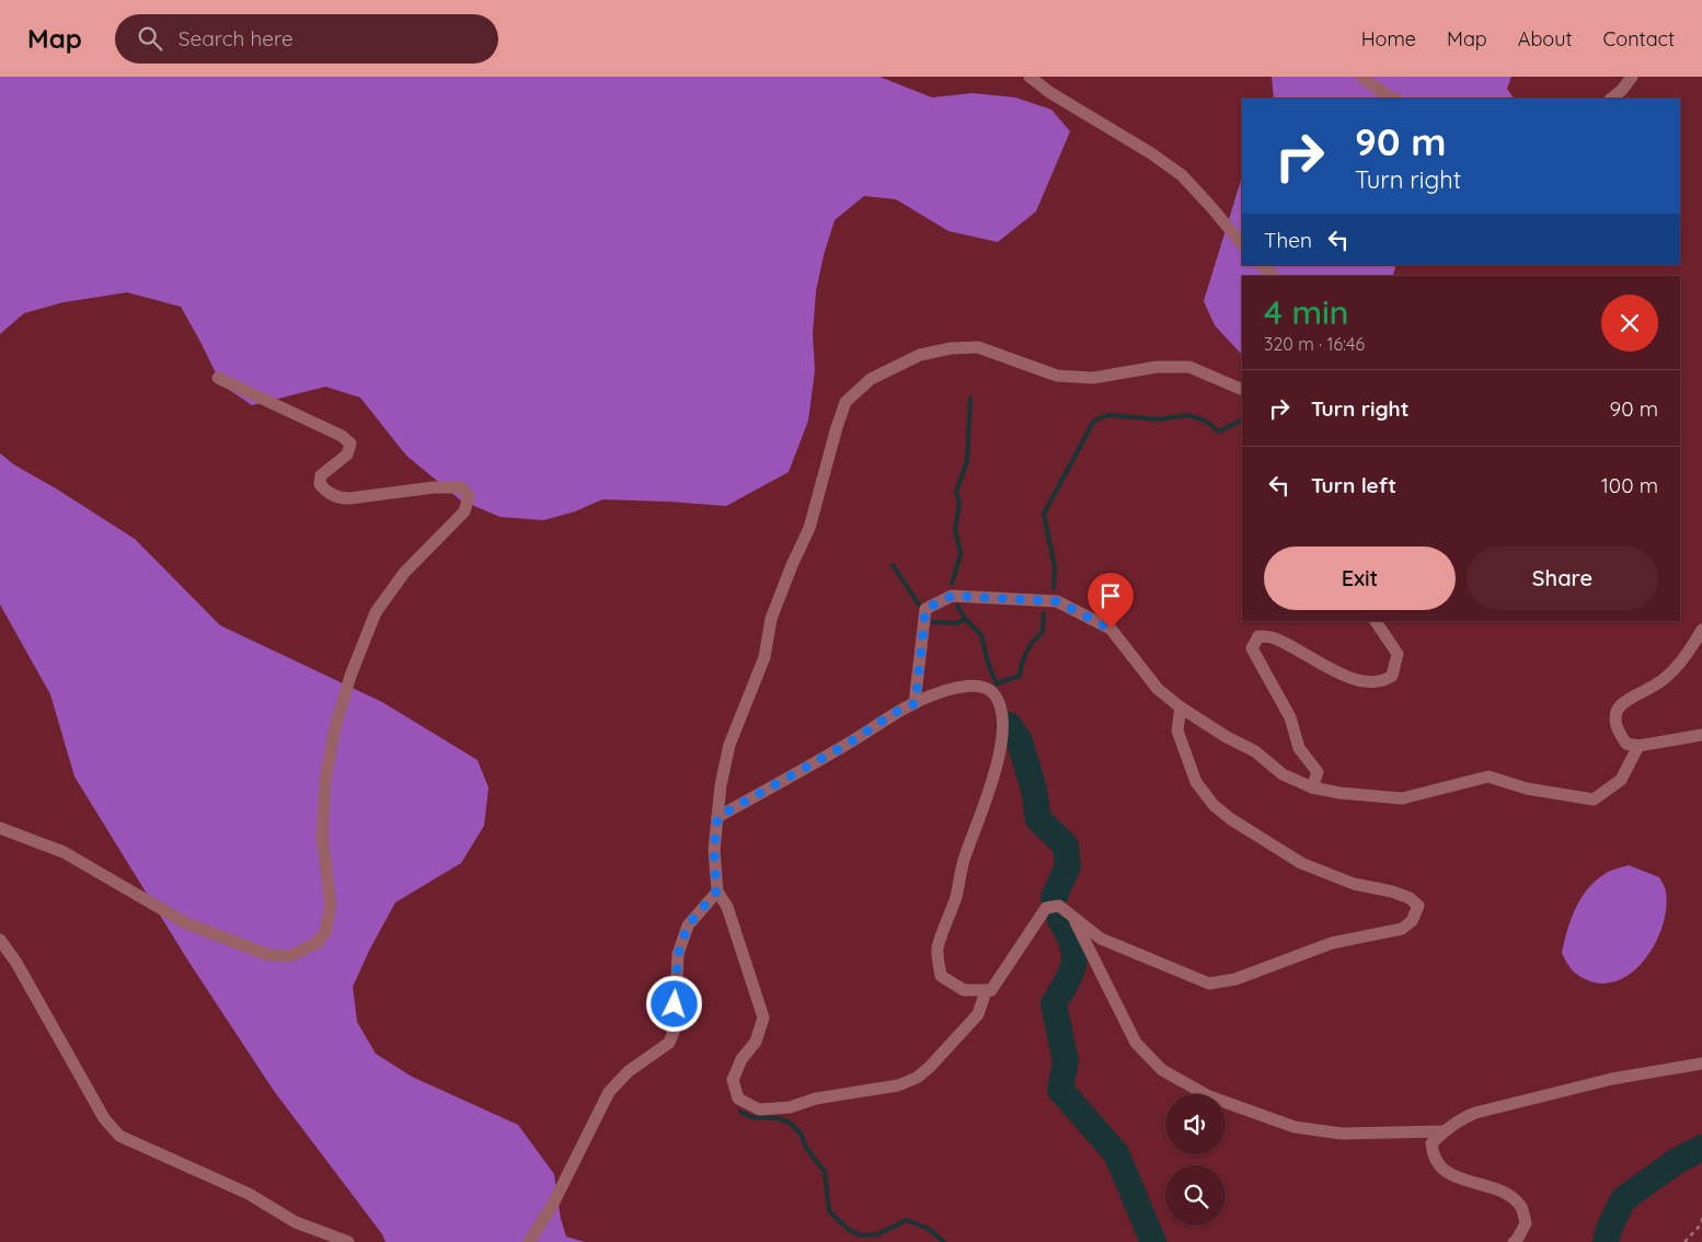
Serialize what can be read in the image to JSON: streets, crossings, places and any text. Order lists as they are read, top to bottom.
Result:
{
  "page": {
    "header": "Map",
    "search": "Search here",
    "nav": [
      "Home",
      "Map",
      "About",
      "Contact"
    ],
    "turn": ["90 m", "Turn right"],
    "then": "Then",
    "heading": ["4 min", "320 m · 16:46"],
    "list": [
      {
        "name": "Turn right",
        "value": "90 m"
      },
      {
        "name": "Turn left",
        "value": "100 m"
      }
    ],
    "buttons": ["Exit", "Share"]
  }
}
